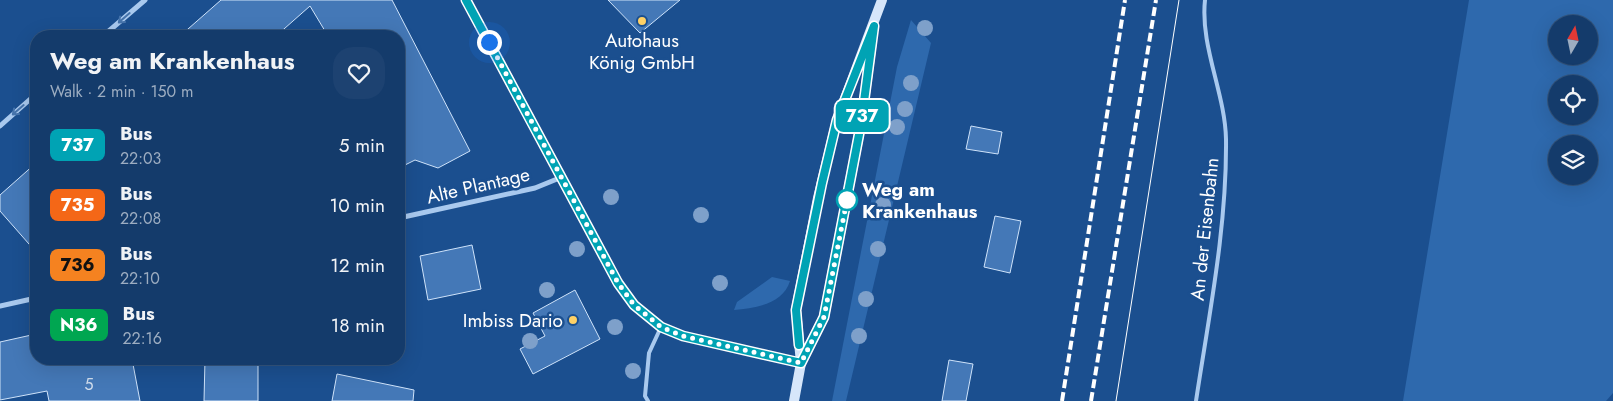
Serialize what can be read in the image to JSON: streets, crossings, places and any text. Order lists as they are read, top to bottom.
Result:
{
  "streets": {
    "street": ["Alte Plantage"],
    "lane": ["An der Eisenbahn"]
  },
  "places": ["Autohaus König GmbH", "Weg am Krankenhaus", "Imbiss Dario"],
  "lines": ["bus line 737"],
  "house_numbers": ["5"],
  "north": "top",
  "page": {
    "on_map": "737",
    "heading": ["Weg am Krankenhaus", "Walk · 2 min · 150 m"],
    "list": [
      {
        "mark": "737",
        "name": "Bus",
        "note": "22:03",
        "value": "5 min"
      },
      {
        "mark": "735",
        "name": "Bus",
        "note": "22:08",
        "value": "10 min"
      },
      {
        "mark": "736",
        "name": "Bus",
        "note": "22:10",
        "value": "12 min"
      },
      {
        "mark": "N36",
        "name": "Bus",
        "note": "22:16",
        "value": "18 min"
      }
    ]
  }
}
